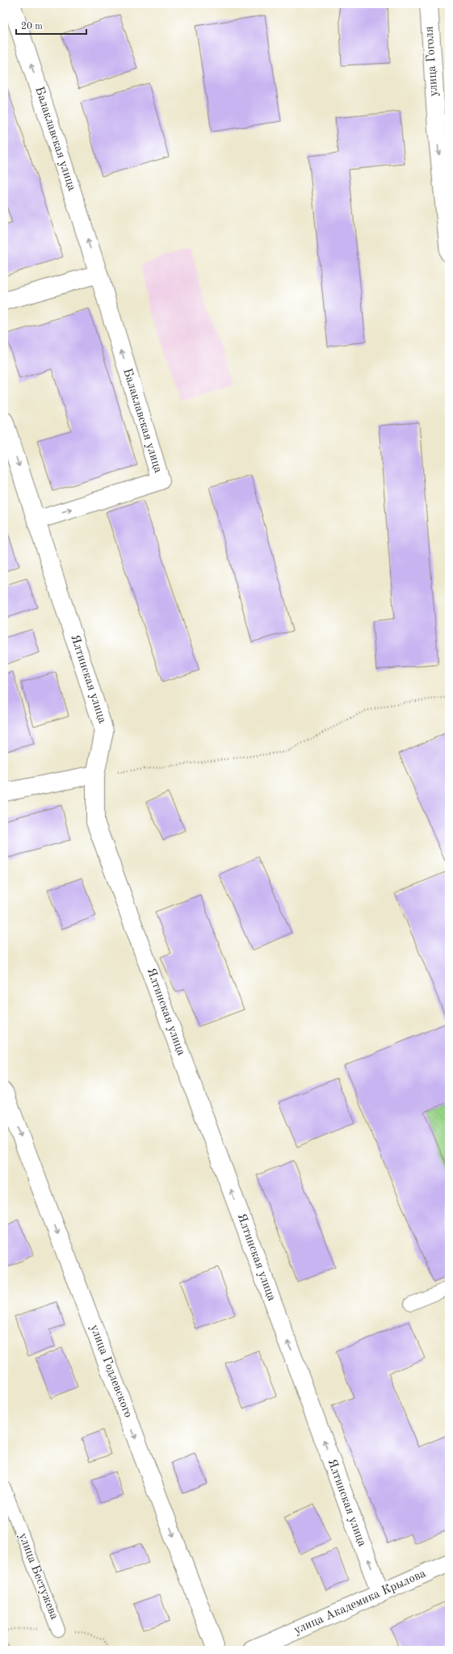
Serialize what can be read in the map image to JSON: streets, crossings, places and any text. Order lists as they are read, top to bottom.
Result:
{
  "streets": {
    "street": [
      "улица Гоголя",
      "Балаклавская улица",
      "Ялтинская улица",
      "улица Годлевского",
      "улица Академика Крылова"
    ],
    "lane": ["улица Бестужева"]
  },
  "crossings": [
    ["Балаклавская улица", "Ялтинская улица"],
    ["Ялтинская улица", "улица Академика Крылова"]
  ],
  "one_way": ["улица Гоголя", "Балаклавская улица", "улица Годлевского"],
  "scale_bar": "20 m"
}
